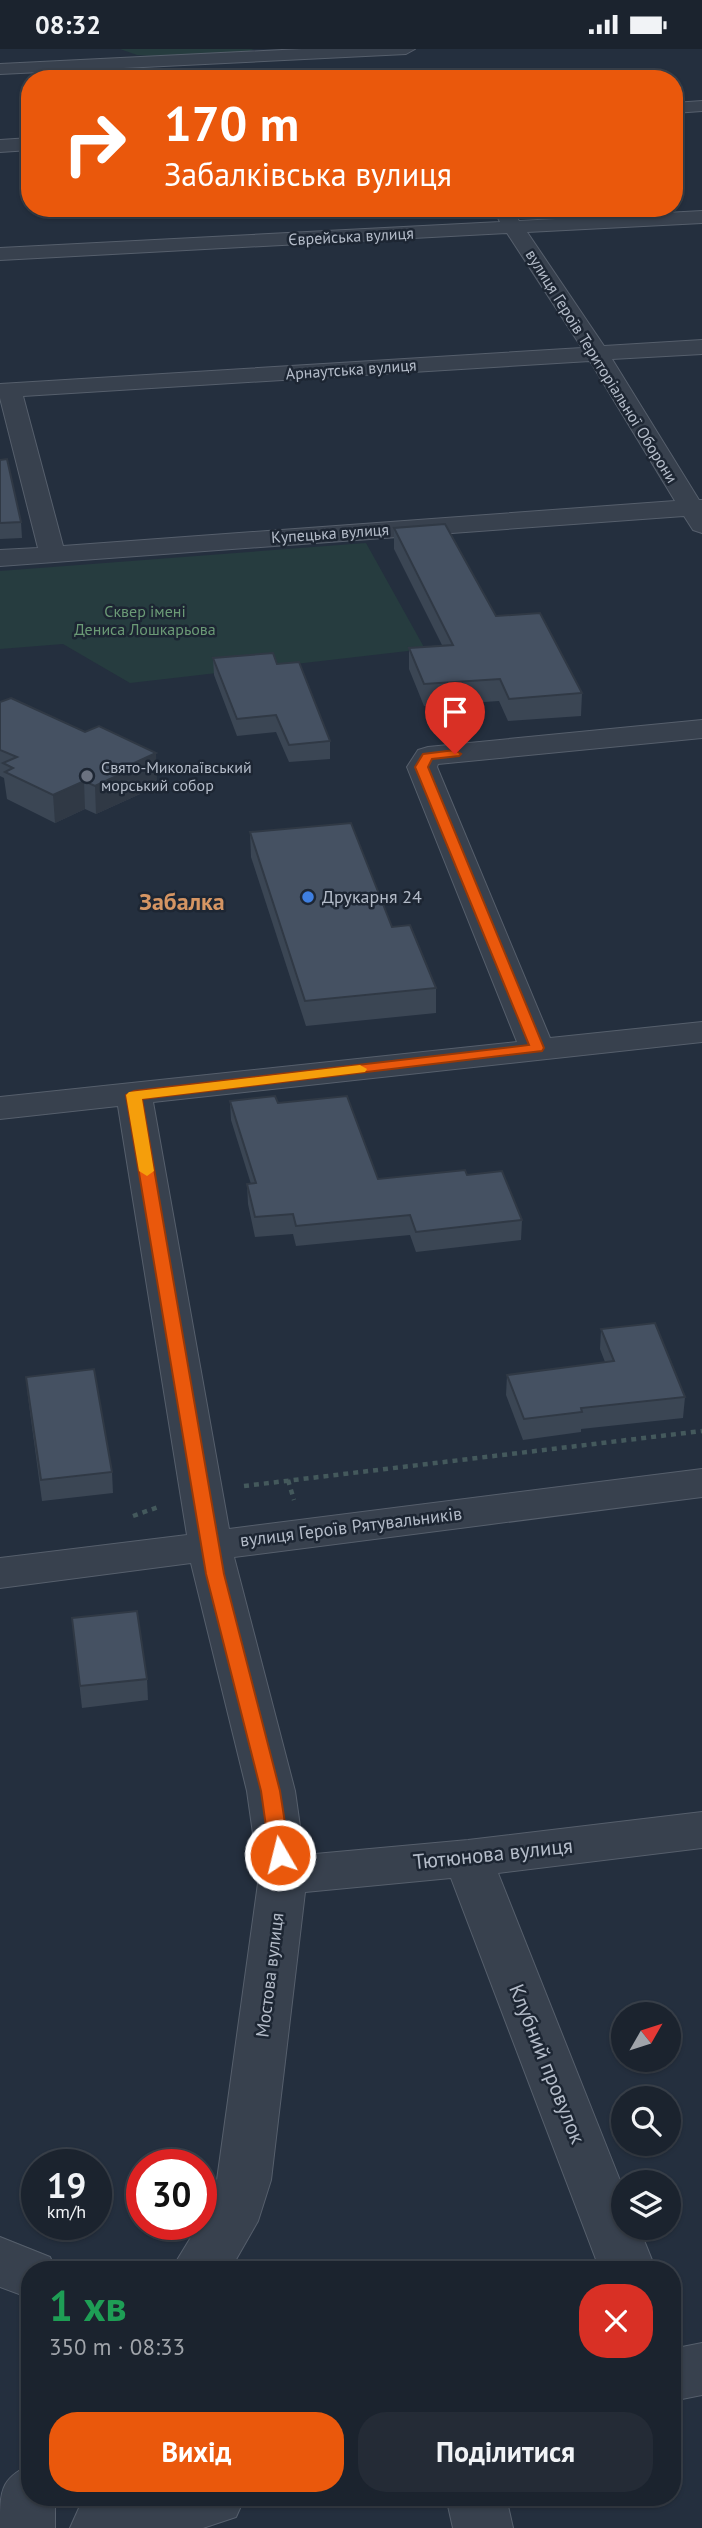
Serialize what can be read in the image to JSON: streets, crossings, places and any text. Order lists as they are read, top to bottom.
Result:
{
  "streets": {
    "street": [
      "Єврейська вулиця",
      "вулиця Героїв Територіальної Оборони",
      "Арнаутська вулиця",
      "Купецька вулиця",
      "вулиця Героїв Рятувальників",
      "Тютюнова вулиця",
      "Мостова вулиця",
      "Клубний провулок"
    ]
  },
  "crossings": [
    ["Єврейська вулиця", "вулиця Героїв Територіальної Оборони"],
    ["вулиця Героїв Територіальної Оборони", "Арнаутська вулиця"],
    ["вулиця Героїв Територіальної Оборони", "Купецька вулиця"],
    ["вулиця Героїв Рятувальників", "Мостова вулиця"],
    ["Тютюнова вулиця", "Мостова вулиця"],
    ["Тютюнова вулиця", "Клубний провулок"]
  ],
  "districts": ["Забалка"],
  "parks": ["Сквер імені Дениса Лошкарьова"],
  "places": ["Свято-Миколаївський морський собор", "Друкарня 24"],
  "north": "top right",
  "page": {
    "status": "08:32",
    "turn": ["170 m", "Забалківська вулиця"],
    "speed": "19 km/h",
    "limit": "30",
    "heading": ["1 хв", "350 m · 08:33"],
    "buttons": ["Вихід", "Поділитися"]
  }
}
